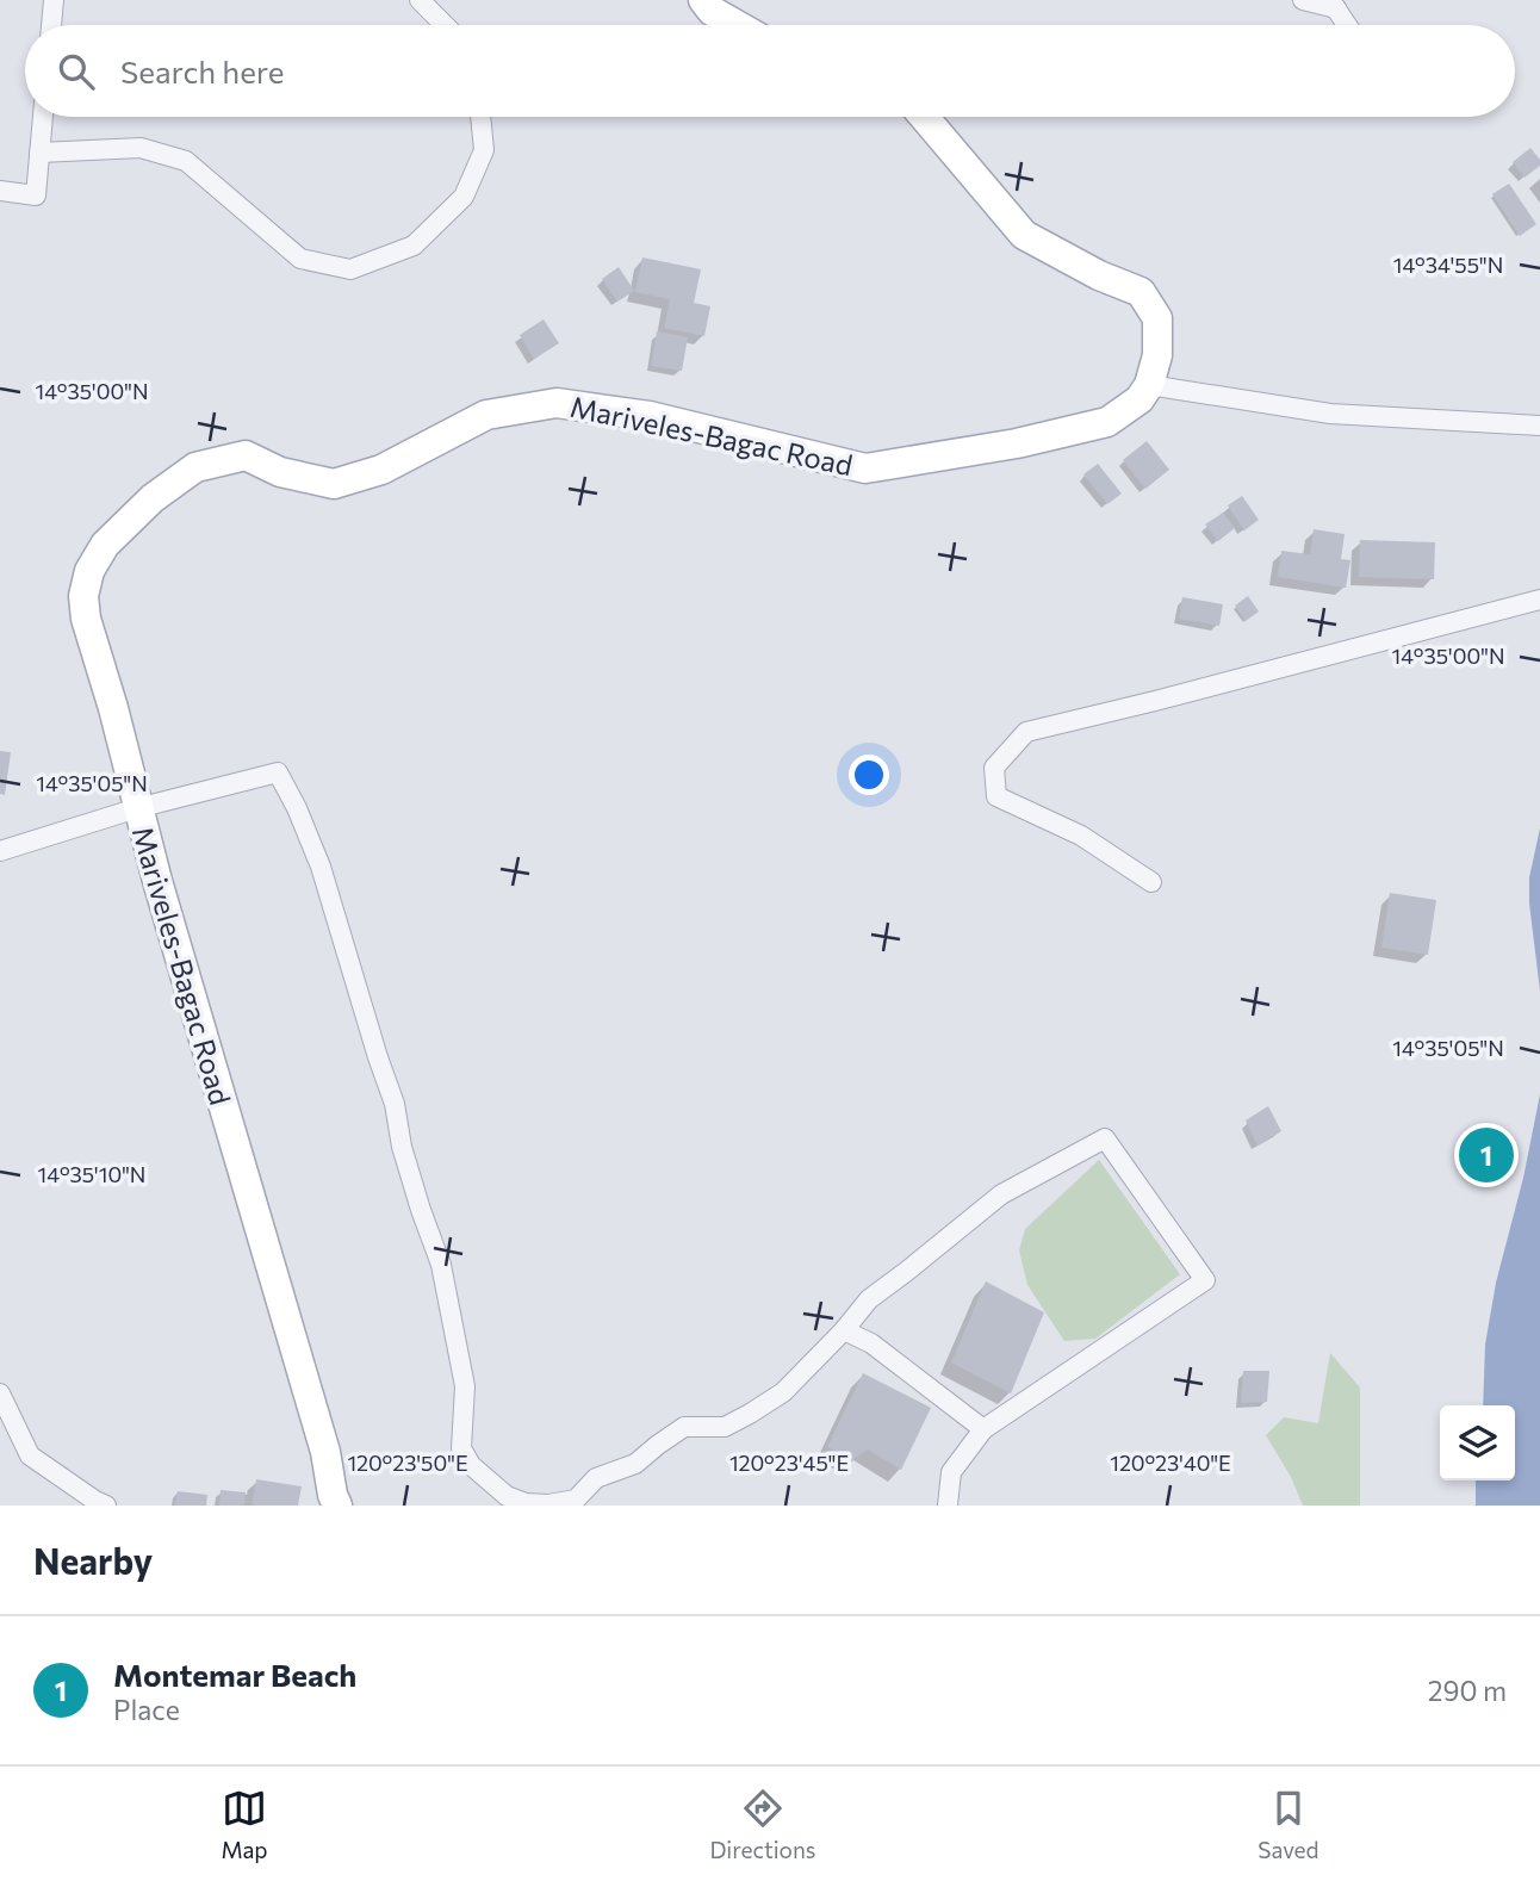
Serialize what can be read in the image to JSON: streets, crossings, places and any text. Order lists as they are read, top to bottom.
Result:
{
  "streets": {
    "main road": ["Mariveles-Bagac Road"]
  },
  "page": {
    "search": "Search here",
    "pins": "1",
    "heading": "Nearby",
    "list": [
      {
        "mark": "1",
        "name": "Montemar Beach",
        "note": "Place",
        "value": "290 m"
      }
    ],
    "nav": ["Map", "Directions", "Saved"]
  },
  "coordinates": [
    "14°34'55\"N",
    "14°35'00\"N",
    "14°35'05\"N",
    "14°35'10\"N",
    "120°23'50\"E",
    "120°23'45\"E",
    "120°23'40\"E"
  ]
}
